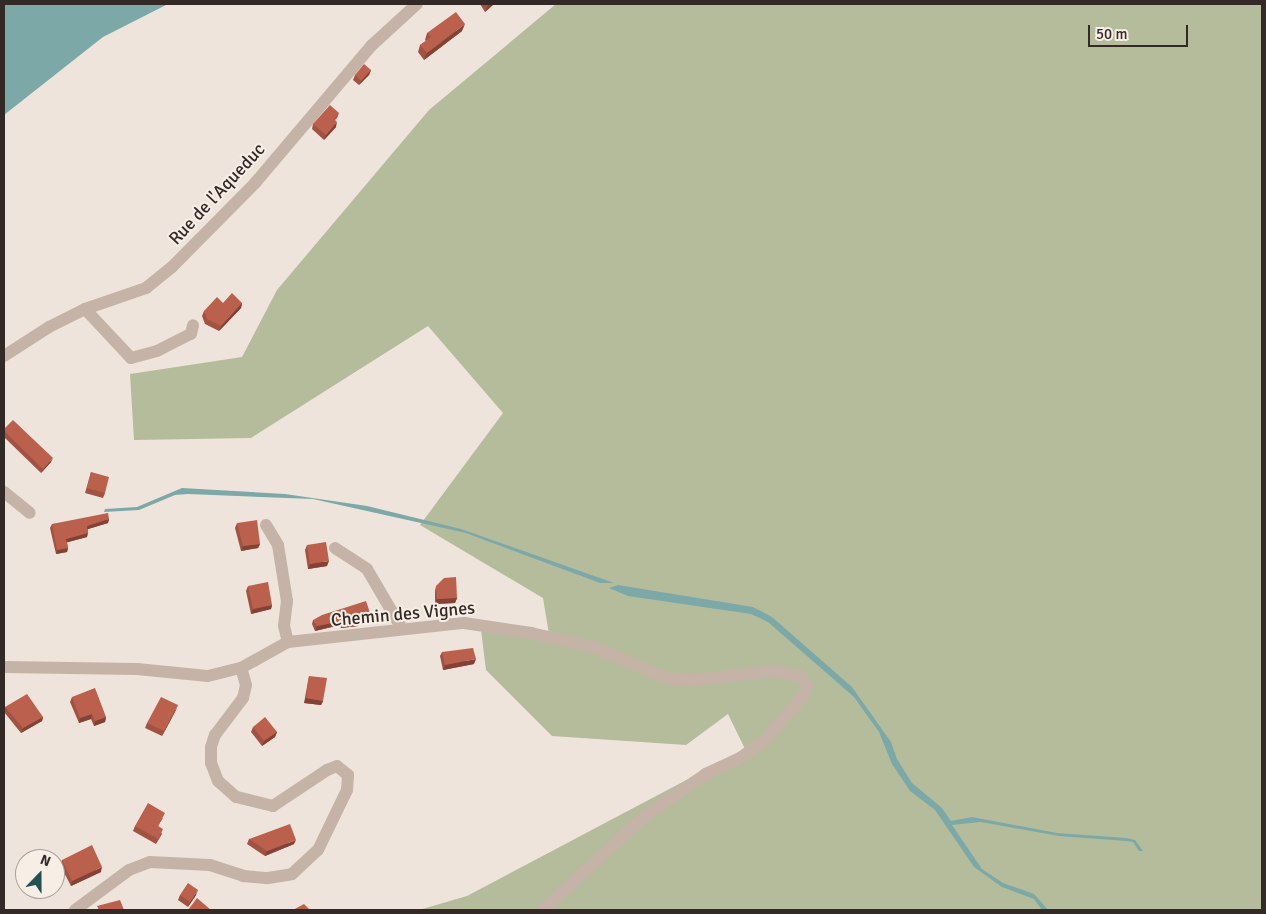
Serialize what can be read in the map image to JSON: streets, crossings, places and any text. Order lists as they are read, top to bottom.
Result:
{
  "streets": {
    "street": ["Rue de l'Aqueduc", "Chemin des Vignes"]
  },
  "scale_bar": "50 m",
  "north": "top"
}
